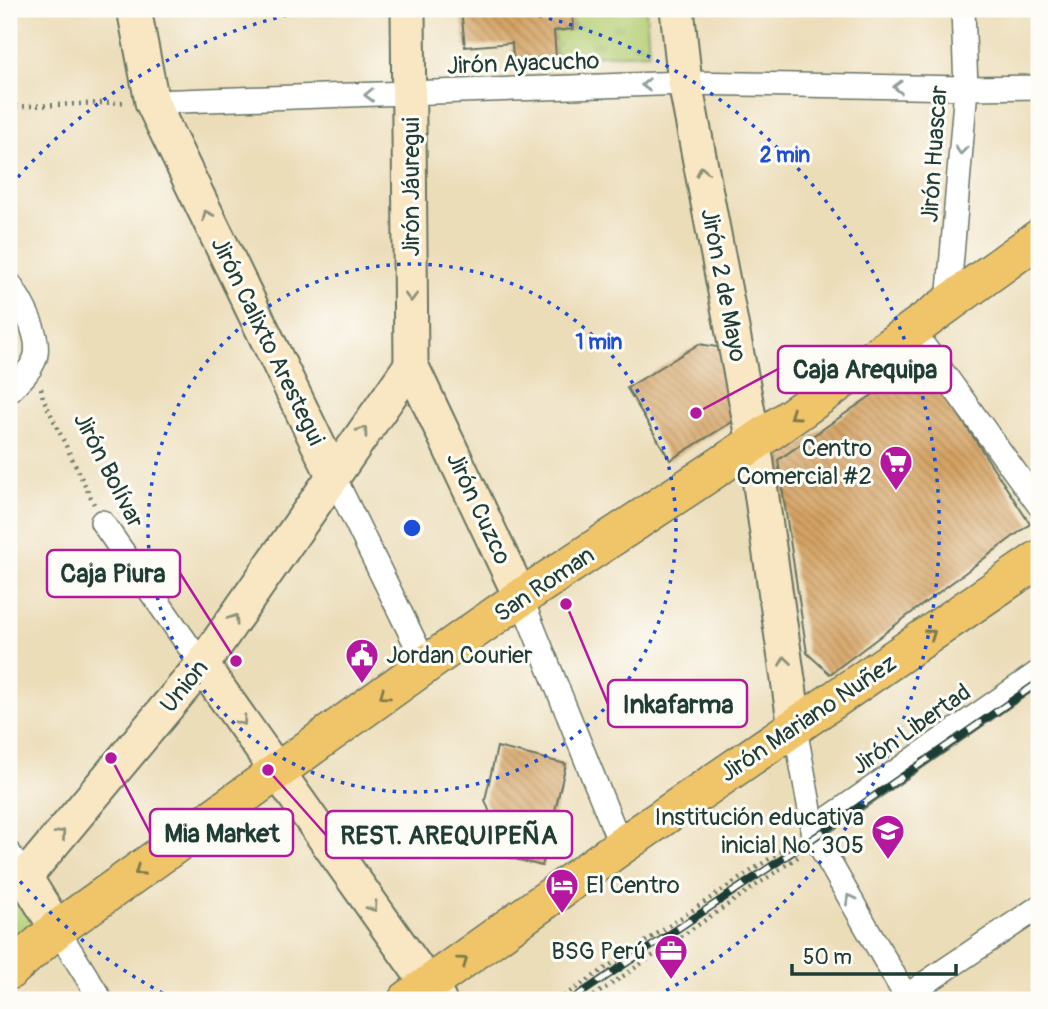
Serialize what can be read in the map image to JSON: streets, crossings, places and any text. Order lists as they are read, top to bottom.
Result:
{
  "streets": {
    "main road": ["San Roman", "Jirón Mariano Nuñez"],
    "street": [
      "Jirón Ayacucho",
      "Jirón Huascar",
      "Jirón Jáuregui",
      "Jirón 2 de Mayo",
      "Jirón Calixto Arestegui",
      "Jirón Bolívar",
      "Jirón Cuzco",
      "Union",
      "Jirón Libertad"
    ]
  },
  "crossings": [
    ["Jirón Ayacucho", "Jirón Huascar"],
    ["Jirón Ayacucho", "Jirón Jáuregui"],
    ["Jirón Ayacucho", "Jirón 2 de Mayo"],
    ["Jirón Ayacucho", "Jirón Calixto Arestegui"],
    ["Jirón Huascar", "San Roman"],
    ["Jirón Jáuregui", "Jirón Cuzco"],
    ["Jirón Jáuregui", "Union"],
    ["Jirón 2 de Mayo", "San Roman"],
    ["Jirón 2 de Mayo", "Jirón Mariano Nuñez"],
    ["Jirón Calixto Arestegui", "San Roman"],
    ["Jirón Calixto Arestegui", "Union"],
    ["Jirón Bolívar", "Union"],
    ["Jirón Cuzco", "San Roman"],
    ["Jirón Cuzco", "Union"],
    ["Jirón Cuzco", "Jirón Mariano Nuñez"],
    ["San Roman", "Union"]
  ],
  "one_way": [
    "Jirón Ayacucho",
    "Jirón Huascar",
    "Jirón Jáuregui",
    "Jirón 2 de Mayo",
    "Jirón Calixto Arestegui",
    "San Roman",
    "Union",
    "Jirón Mariano Nuñez"
  ],
  "places": {
    "other": [
      "Caja Arequipa",
      "Inkafarma",
      "Caja Piura",
      "Mia Market",
      "REST. AREQUIPEÑA"
    ],
    "supermarket": ["Centro Comercial #2"],
    "public building": ["Jordan Courier"],
    "school or university": ["Institución educativa inicial No. 305"],
    "hotel": ["El Centro"],
    "office": ["BSG Perú"]
  },
  "scale_bar": "50 m",
  "rings": ["2 min", "1 min"]
}
